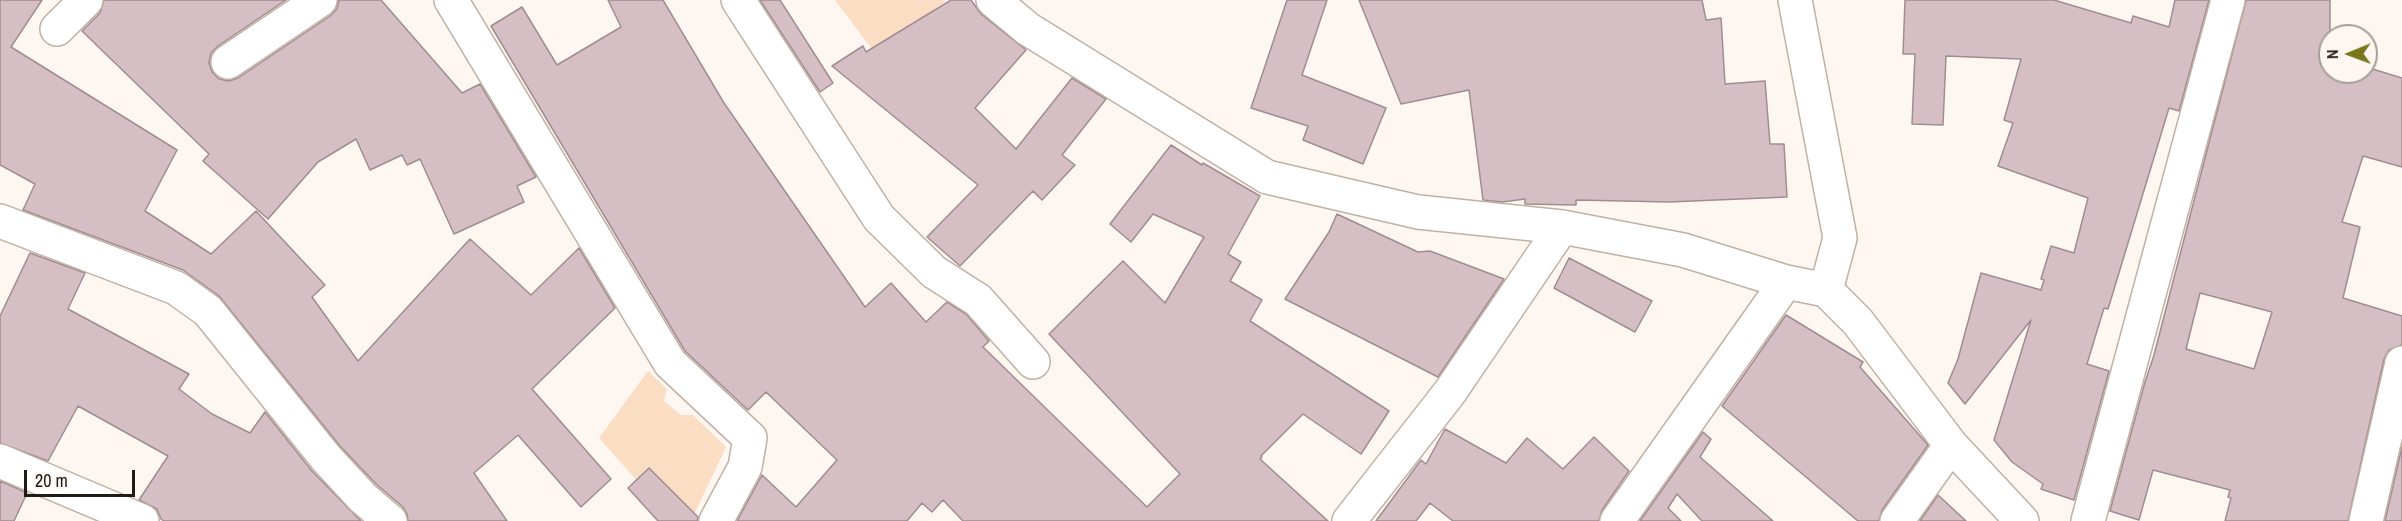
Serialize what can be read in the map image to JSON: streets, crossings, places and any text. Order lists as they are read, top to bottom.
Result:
{
  "scale_bar": "20 m",
  "north": "left"
}
